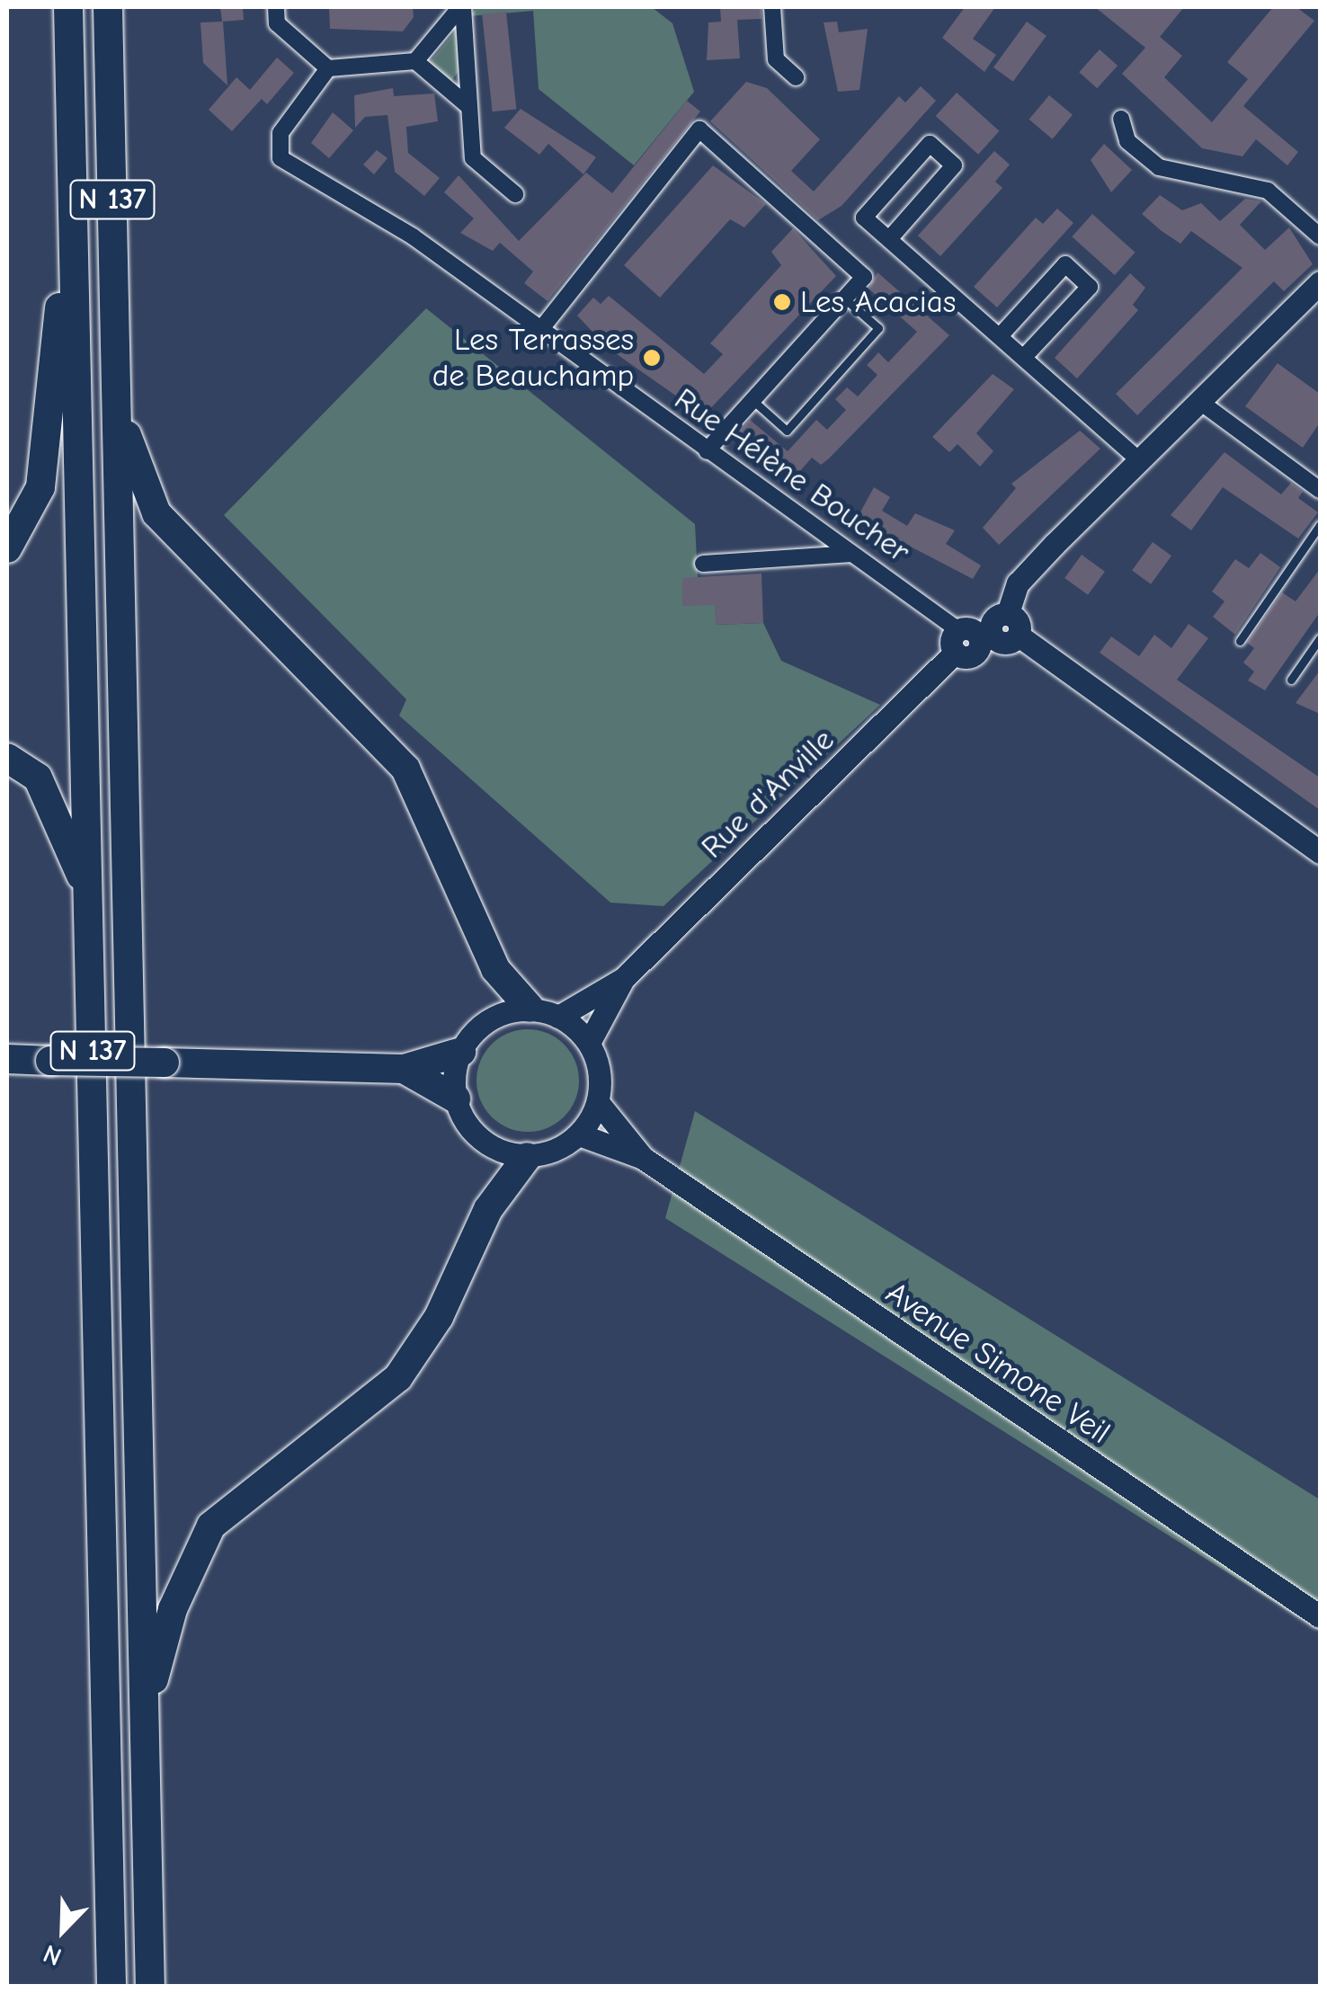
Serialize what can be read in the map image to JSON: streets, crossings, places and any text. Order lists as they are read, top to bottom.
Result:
{
  "streets": {
    "highway": ["N 137"],
    "street": ["Rue Hélène Boucher", "Rue d'Anville", "Avenue Simone Veil"]
  },
  "crossings": [
    ["Rue Hélène Boucher", "Rue d'Anville"],
    ["Rue d'Anville", "Avenue Simone Veil"]
  ],
  "places": ["Les Acacias", "Les Terrasses de Beauchamp"],
  "north": "bottom left"
}
